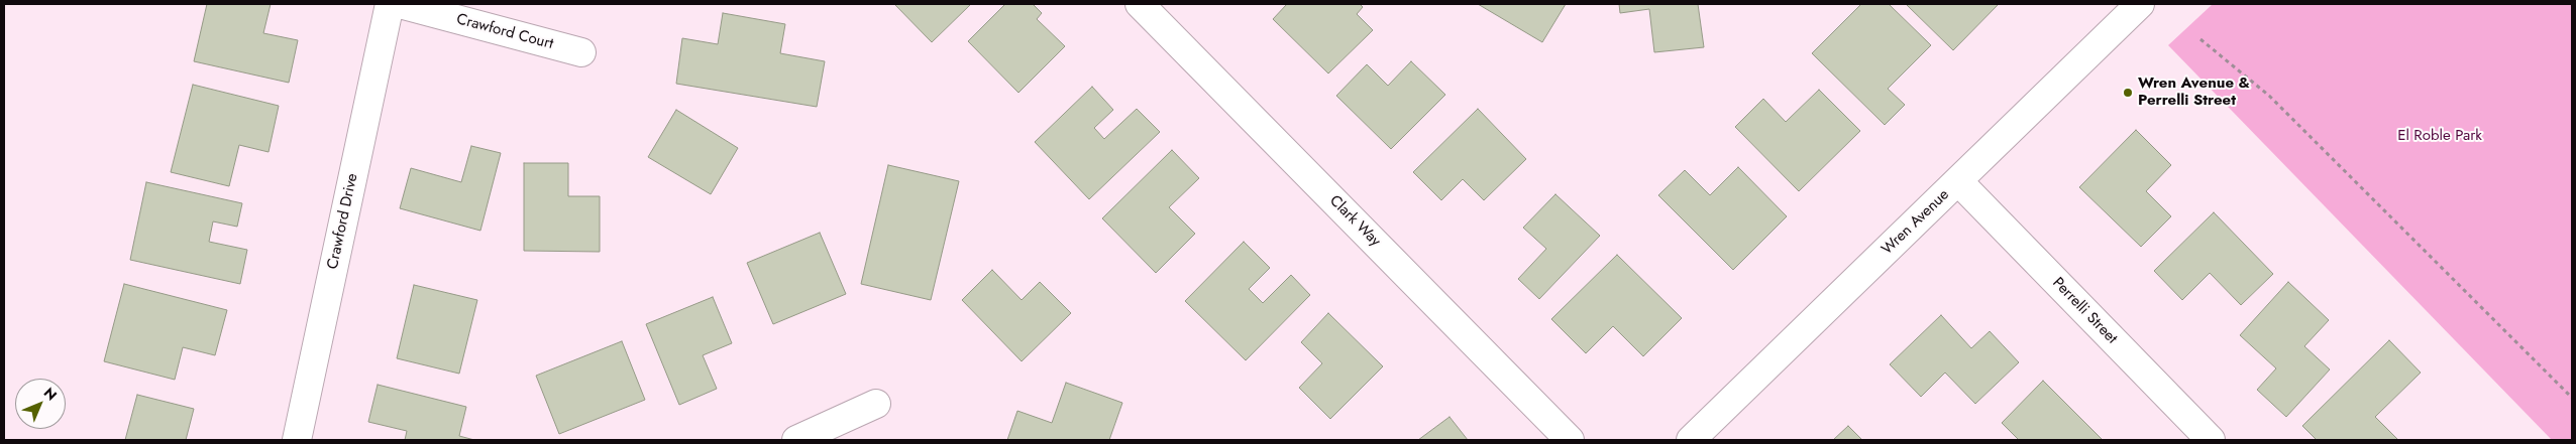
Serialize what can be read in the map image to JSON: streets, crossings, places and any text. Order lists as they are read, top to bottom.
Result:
{
  "streets": {
    "street": [
      "Crawford Court",
      "Crawford Drive",
      "Clark Way",
      "Wren Avenue",
      "Perrelli Street"
    ]
  },
  "crossings": [
    ["Wren Avenue", "Perrelli Street"]
  ],
  "parks": ["El Roble Park"],
  "places": ["Wren Avenue & Perrelli Street"],
  "north": "top right"
}
